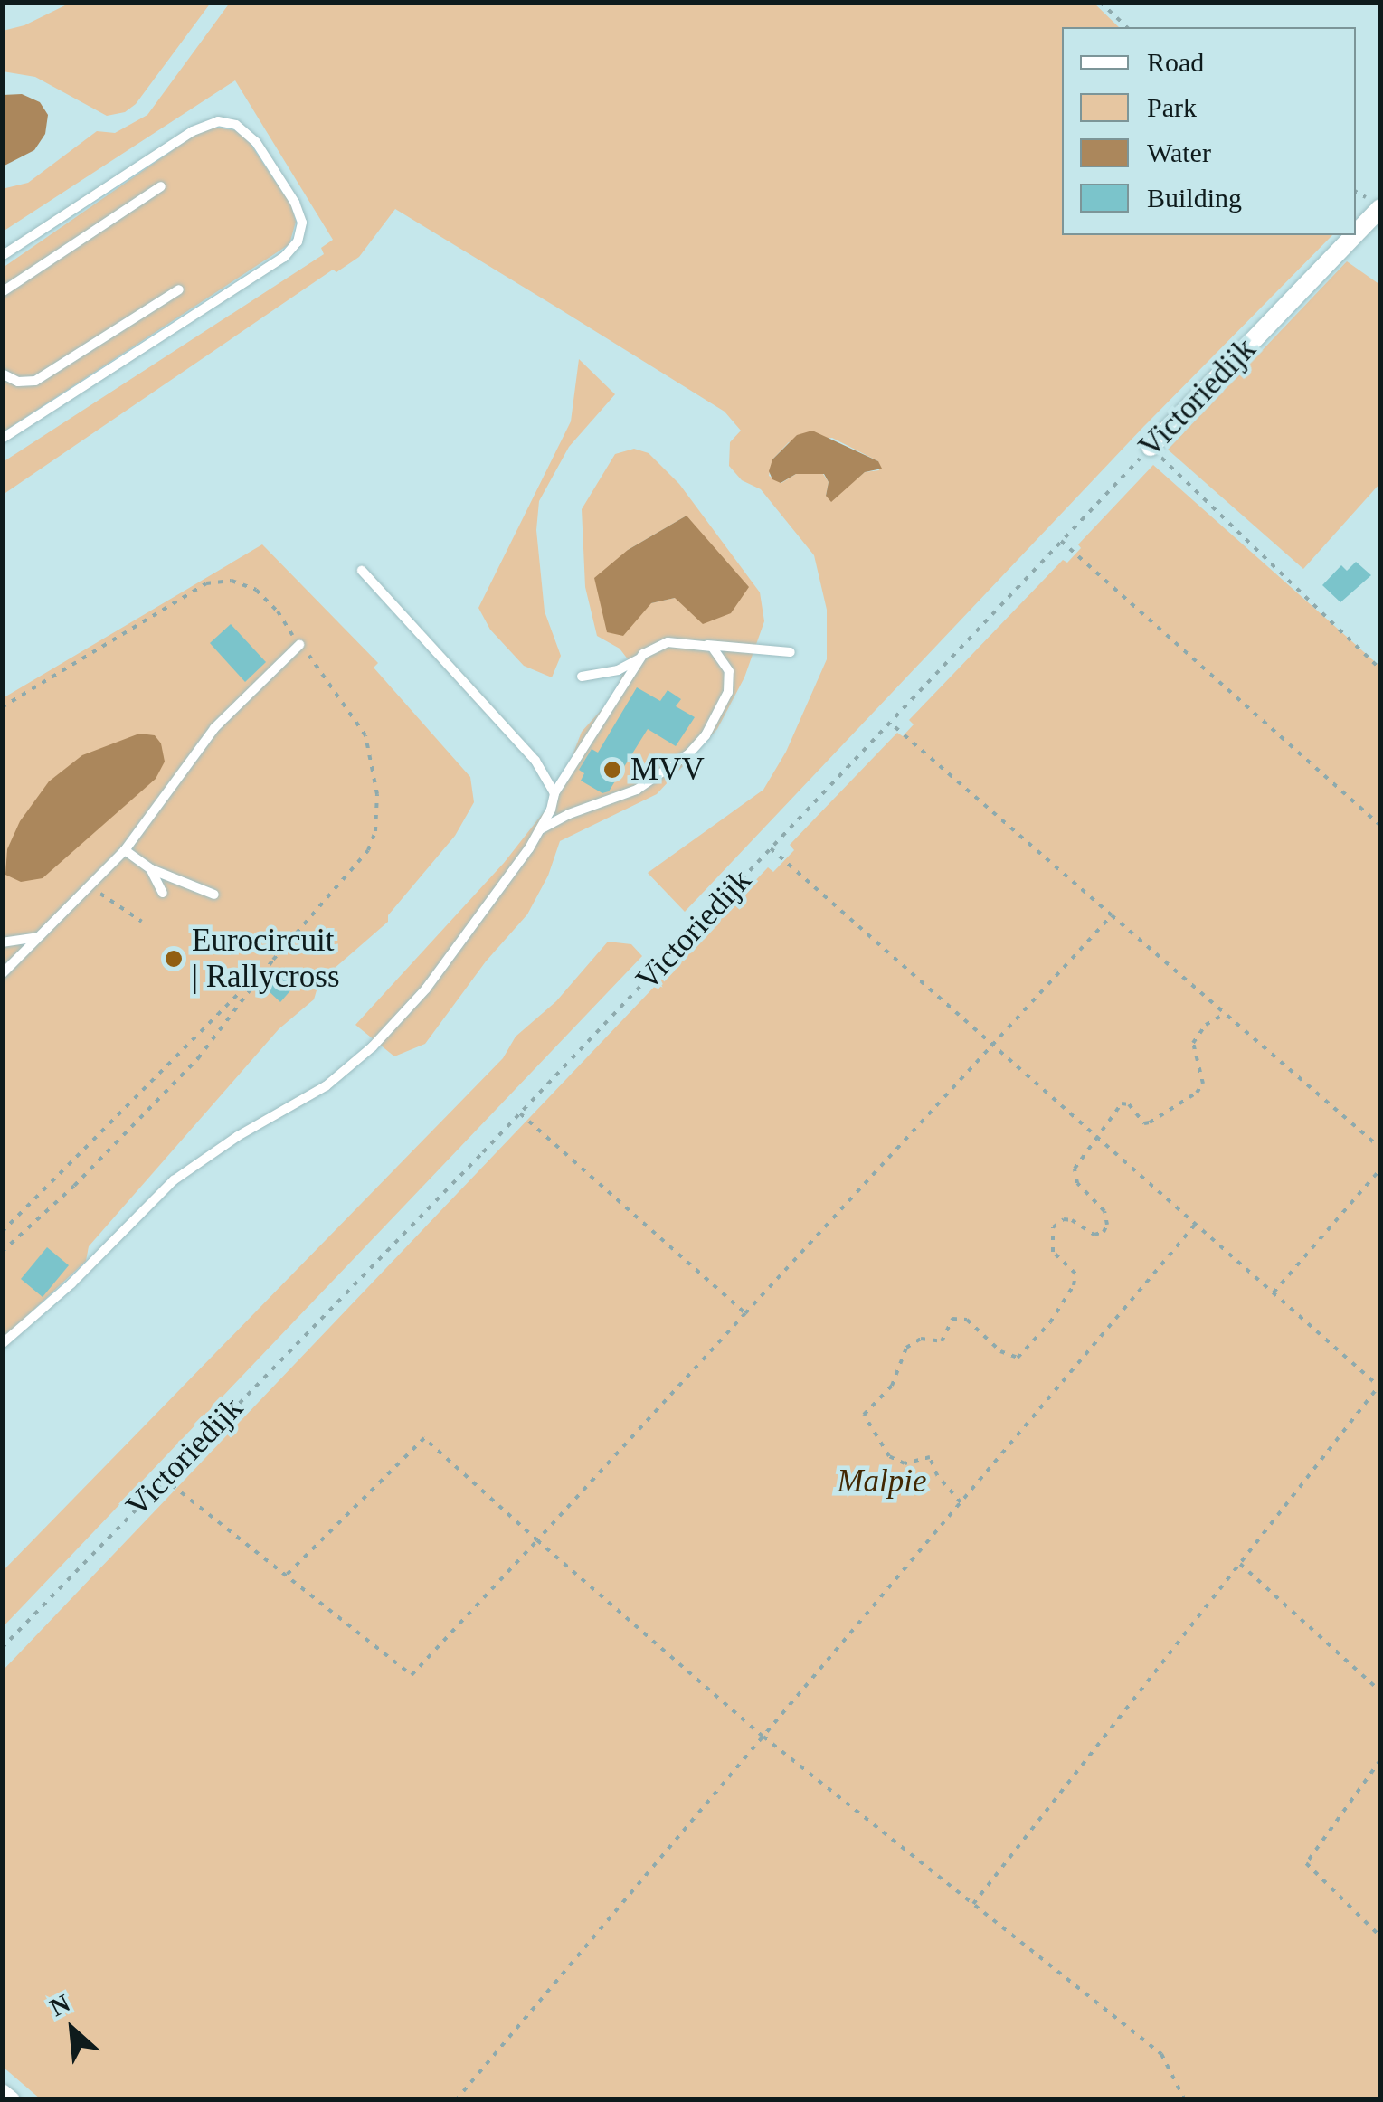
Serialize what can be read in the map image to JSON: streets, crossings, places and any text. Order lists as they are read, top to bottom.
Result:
{
  "streets": {
    "street": ["Victoriedijk"]
  },
  "parks": ["Malpie"],
  "places": ["MVV", "Eurocircuit | Rallycross"],
  "legend": [
    "Road",
    "Park",
    "Water",
    "Building"
  ],
  "north": "top left"
}
